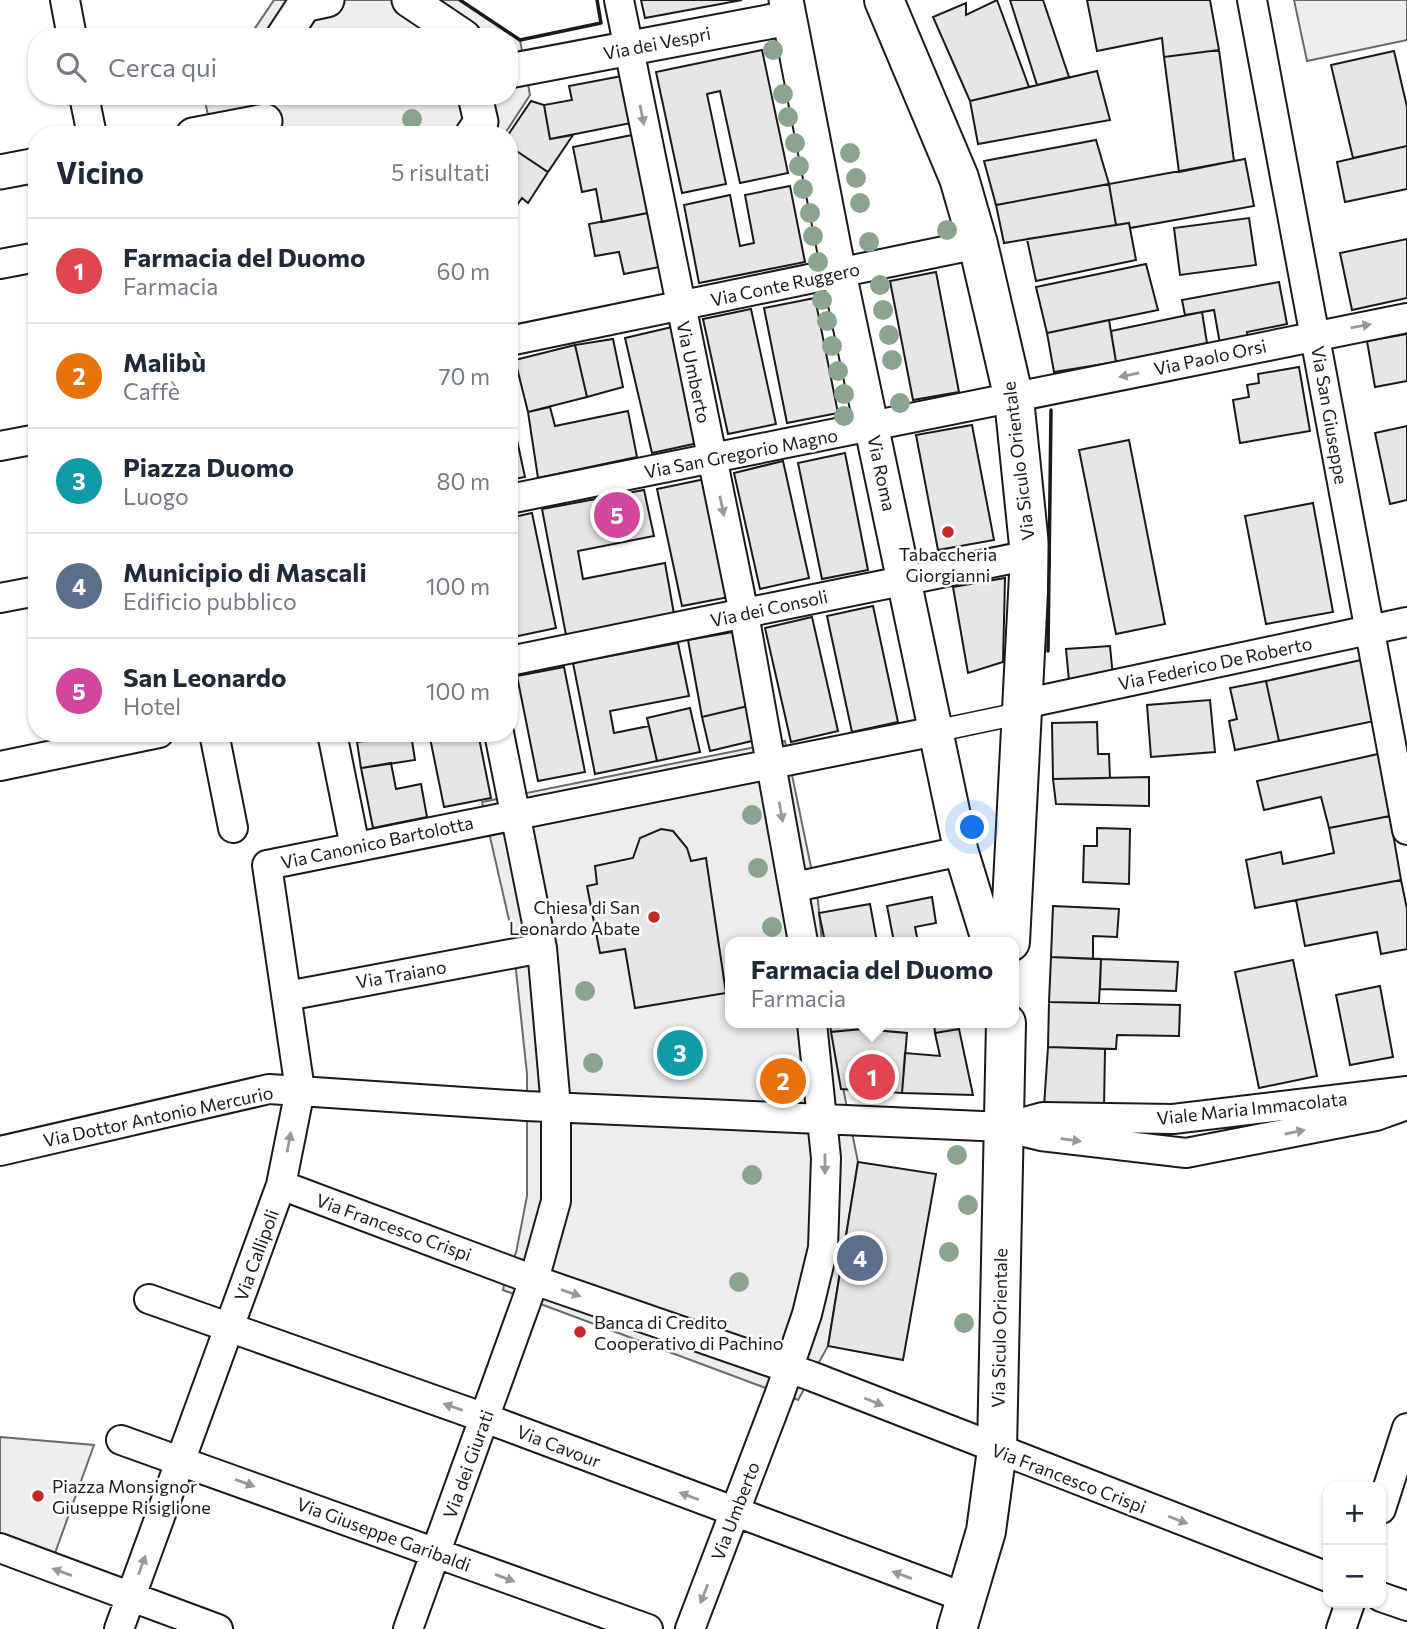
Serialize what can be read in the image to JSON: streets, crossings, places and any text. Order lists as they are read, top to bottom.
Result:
{
  "streets": {
    "main road": ["Via Siculo Orientale"],
    "street": [
      "Via dei Vespri",
      "Via Conte Ruggero",
      "Via Paolo Orsi",
      "Via Umberto",
      "Via San Giuseppe",
      "Via San Gregorio Magno",
      "Via Roma",
      "Via dei Consoli",
      "Via Federico De Roberto",
      "Via Canonico Bartolotta",
      "Via Traiano",
      "Viale Maria Immacolata",
      "Via Dottor Antonio Mercurio",
      "Via Francesco Crispi",
      "Via Callipoli",
      "Via Cavour",
      "Via dei Giurati",
      "Via Giuseppe Garibaldi"
    ]
  },
  "crossings": [
    ["Via dei Vespri", "Via Umberto"],
    ["Via dei Vespri", "Via Roma"],
    ["Via Conte Ruggero", "Via Umberto"],
    ["Via Conte Ruggero", "Via Siculo Orientale"],
    ["Via Conte Ruggero", "Via Roma"],
    ["Via Paolo Orsi", "Via San Giuseppe"],
    ["Via Paolo Orsi", "Via San Gregorio Magno"],
    ["Via Paolo Orsi", "Via Siculo Orientale"],
    ["Via Umberto", "Via San Gregorio Magno"],
    ["Via Umberto", "Via dei Consoli"],
    ["Via Umberto", "Via Canonico Bartolotta"],
    ["Via Umberto", "Via Dottor Antonio Mercurio"],
    ["Via Umberto", "Via Francesco Crispi"],
    ["Via Umberto", "Via Cavour"],
    ["Via San Giuseppe", "Via Federico De Roberto"],
    ["Via San Gregorio Magno", "Via Siculo Orientale"],
    ["Via San Gregorio Magno", "Via Roma"],
    ["Via Siculo Orientale", "Via dei Consoli"],
    ["Via Siculo Orientale", "Via Federico De Roberto"],
    ["Via Siculo Orientale", "Viale Maria Immacolata"],
    ["Via Siculo Orientale", "Via Francesco Crispi"],
    ["Via Siculo Orientale", "Via Cavour"],
    ["Via Roma", "Via dei Consoli"],
    ["Via Canonico Bartolotta", "Via Callipoli"],
    ["Via Canonico Bartolotta", "Via dei Giurati"],
    ["Via Traiano", "Via Callipoli"],
    ["Via Traiano", "Via dei Giurati"],
    ["Via Dottor Antonio Mercurio", "Via Callipoli"],
    ["Via Dottor Antonio Mercurio", "Via dei Giurati"],
    ["Via Francesco Crispi", "Via Callipoli"],
    ["Via Francesco Crispi", "Via dei Giurati"],
    ["Via Callipoli", "Via Cavour"],
    ["Via Callipoli", "Via Giuseppe Garibaldi"],
    ["Via Cavour", "Via dei Giurati"],
    ["Via dei Giurati", "Via Giuseppe Garibaldi"]
  ],
  "one_way": [
    "Via Umberto",
    "Via Francesco Crispi",
    "Via Cavour",
    "Via Giuseppe Garibaldi"
  ],
  "places": [
    "Tabaccheria Giorgianni",
    "Chiesa di San Leonardo Abate",
    "Banca di Credito Cooperativo di Pachino",
    "Piazza Monsignor Giuseppe Risiglione"
  ],
  "page": {
    "search": "Cerca qui",
    "heading": ["Vicino", "5 risultati"],
    "list": [
      {
        "mark": "1",
        "name": "Farmacia del Duomo",
        "note": "Farmacia",
        "value": "60 m"
      },
      {
        "mark": "2",
        "name": "Malibù",
        "note": "Caffè",
        "value": "70 m"
      },
      {
        "mark": "3",
        "name": "Piazza Duomo",
        "note": "Luogo",
        "value": "80 m"
      },
      {
        "mark": "4",
        "name": "Municipio di Mascali",
        "note": "Edificio pubblico",
        "value": "100 m"
      },
      {
        "mark": "5",
        "name": "San Leonardo",
        "note": "Hotel",
        "value": "100 m"
      }
    ],
    "pins": [
      "5",
      "3",
      "1",
      "2",
      "4"
    ],
    "popup": ["Farmacia del Duomo", "Farmacia"],
    "map_buttons": ["+", "−"]
  }
}
